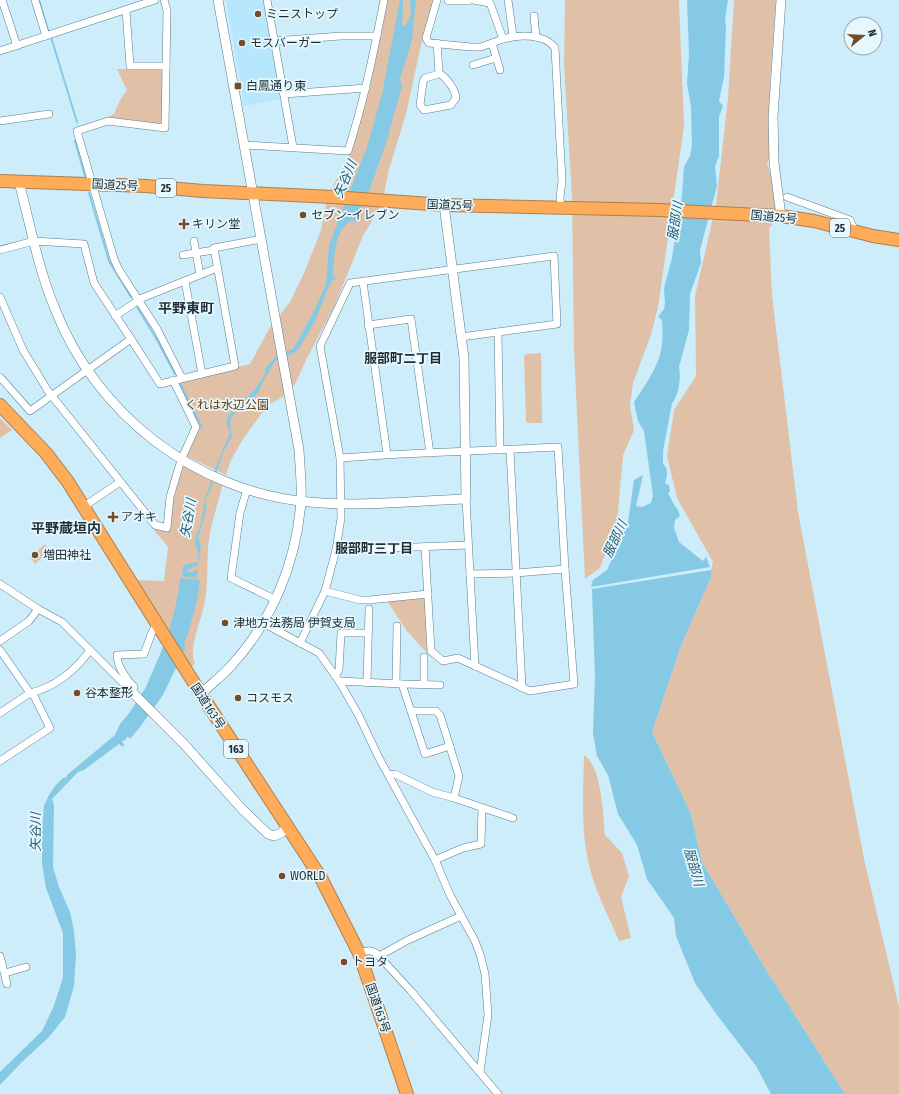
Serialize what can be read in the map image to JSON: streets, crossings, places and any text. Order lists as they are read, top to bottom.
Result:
{
  "streets": {
    "highway": [
      "国道25号",
      "25",
      "国道163号",
      "163"
    ]
  },
  "districts": [
    "平野東町",
    "服部町二丁目",
    "平野蔵垣内",
    "服部町三丁目"
  ],
  "water": ["矢谷川", "服部川"],
  "parks": ["くれは水辺公園"],
  "places": {
    "other": [
      "ミニストップ",
      "モスバーガー",
      "セブン-イレブン",
      "増田神社",
      "津地方法務局 伊賀支局",
      "谷本整形",
      "コスモス",
      "WORLD",
      "トヨタ"
    ],
    "transit": ["白鳳通り東"],
    "health": ["キリン堂", "アオキ"]
  },
  "north": "right"
}
